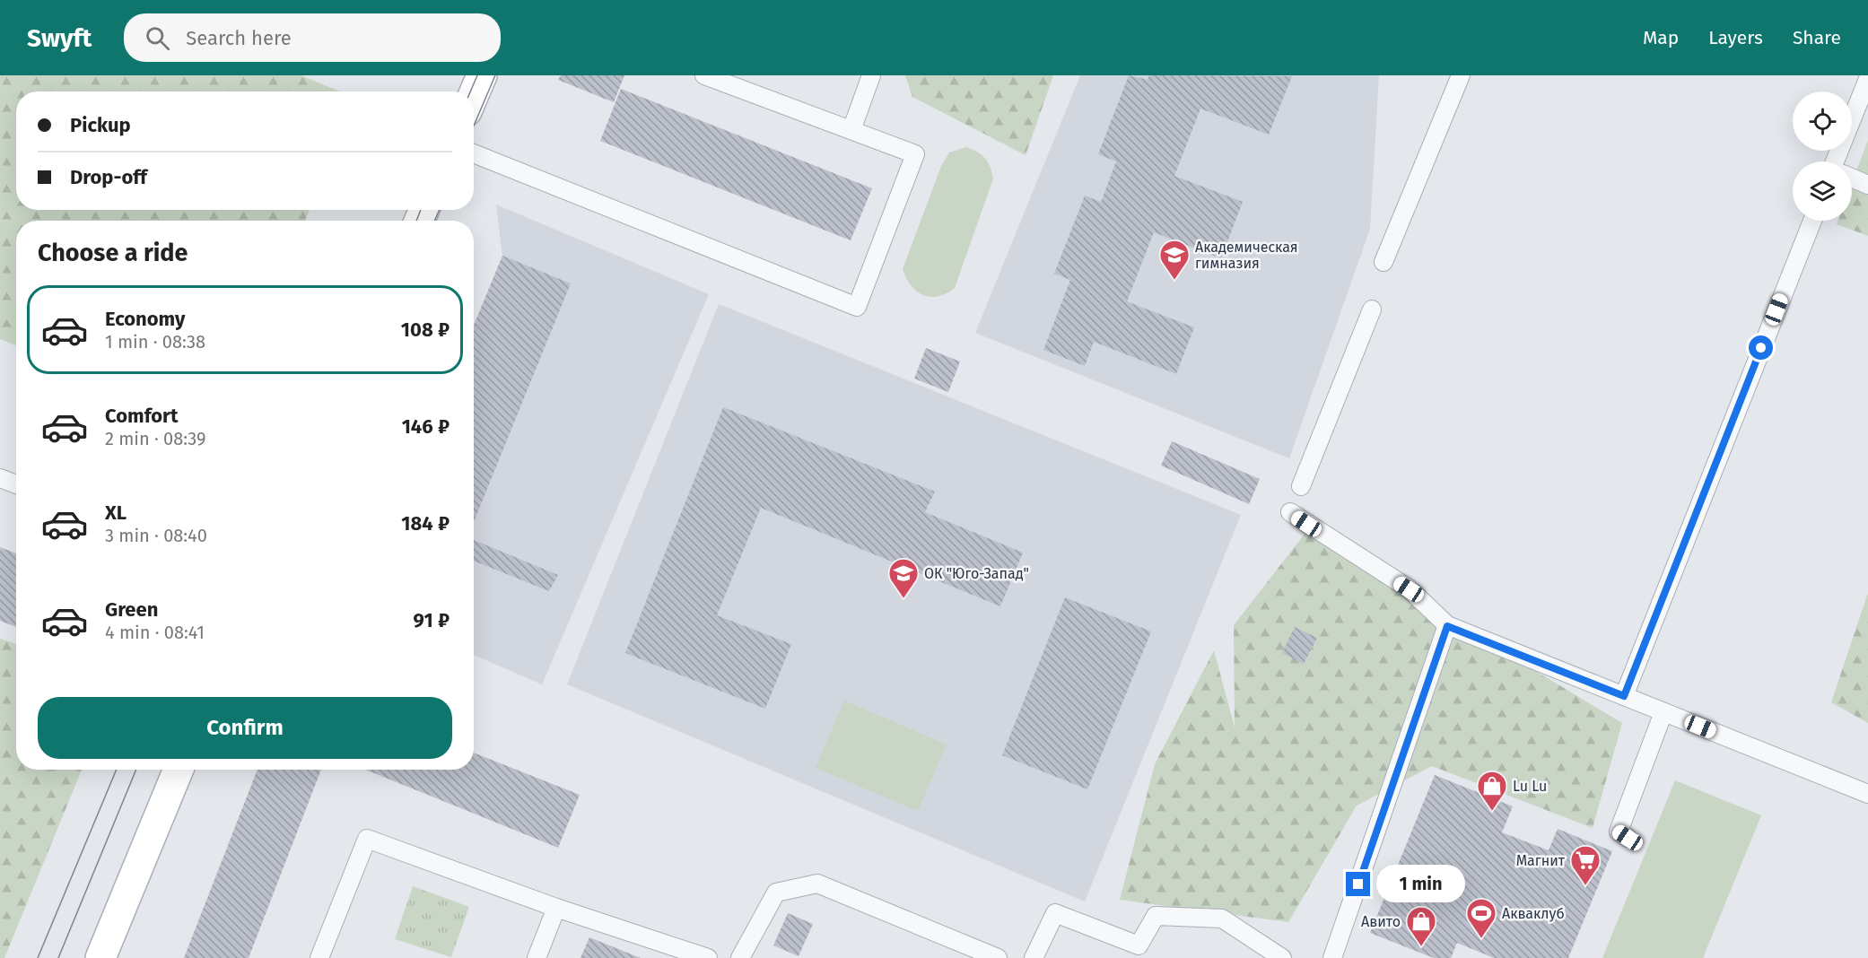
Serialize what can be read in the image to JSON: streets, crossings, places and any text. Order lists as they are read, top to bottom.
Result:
{
  "places": {
    "school or university": ["Академическая гимназия", "ОК \"Юго-Запад\""],
    "shop": ["Lu Lu", "Авито"],
    "supermarket": ["Магнит"],
    "sports": ["Акваклуб"]
  },
  "page": {
    "header": "Swyft",
    "search": "Search here",
    "nav": ["Map", "Layers", "Share"],
    "banner": ["Pickup", "Drop-off"],
    "heading": "Choose a ride",
    "list": [
      {
        "name": "Economy",
        "note": "1 min · 08:38",
        "value": "108 ₽"
      },
      {
        "name": "Comfort",
        "note": "2 min · 08:39",
        "value": "146 ₽"
      },
      {
        "name": "XL",
        "note": "3 min · 08:40",
        "value": "184 ₽"
      },
      {
        "name": "Green",
        "note": "4 min · 08:41",
        "value": "91 ₽"
      }
    ],
    "buttons": "Confirm",
    "bubble": "1 min"
  }
}
